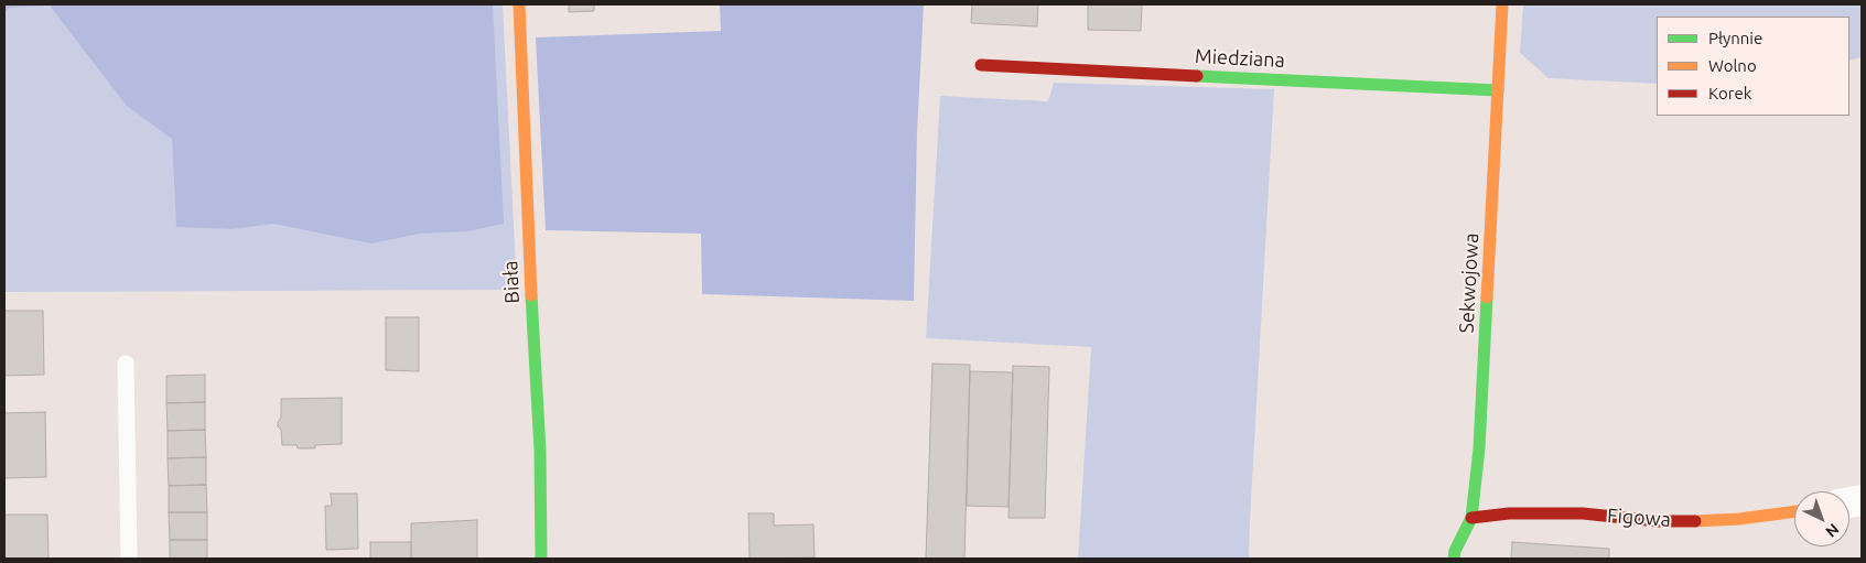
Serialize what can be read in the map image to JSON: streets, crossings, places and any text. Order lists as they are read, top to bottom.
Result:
{
  "streets": {
    "street": [
      "Miedziana",
      "Biała",
      "Sekwojowa",
      "Figowa"
    ]
  },
  "crossings": [
    ["Miedziana", "Sekwojowa"],
    ["Sekwojowa", "Figowa"]
  ],
  "legend": ["Płynnie", "Wolno", "Korek"],
  "north": "bottom right"
}
